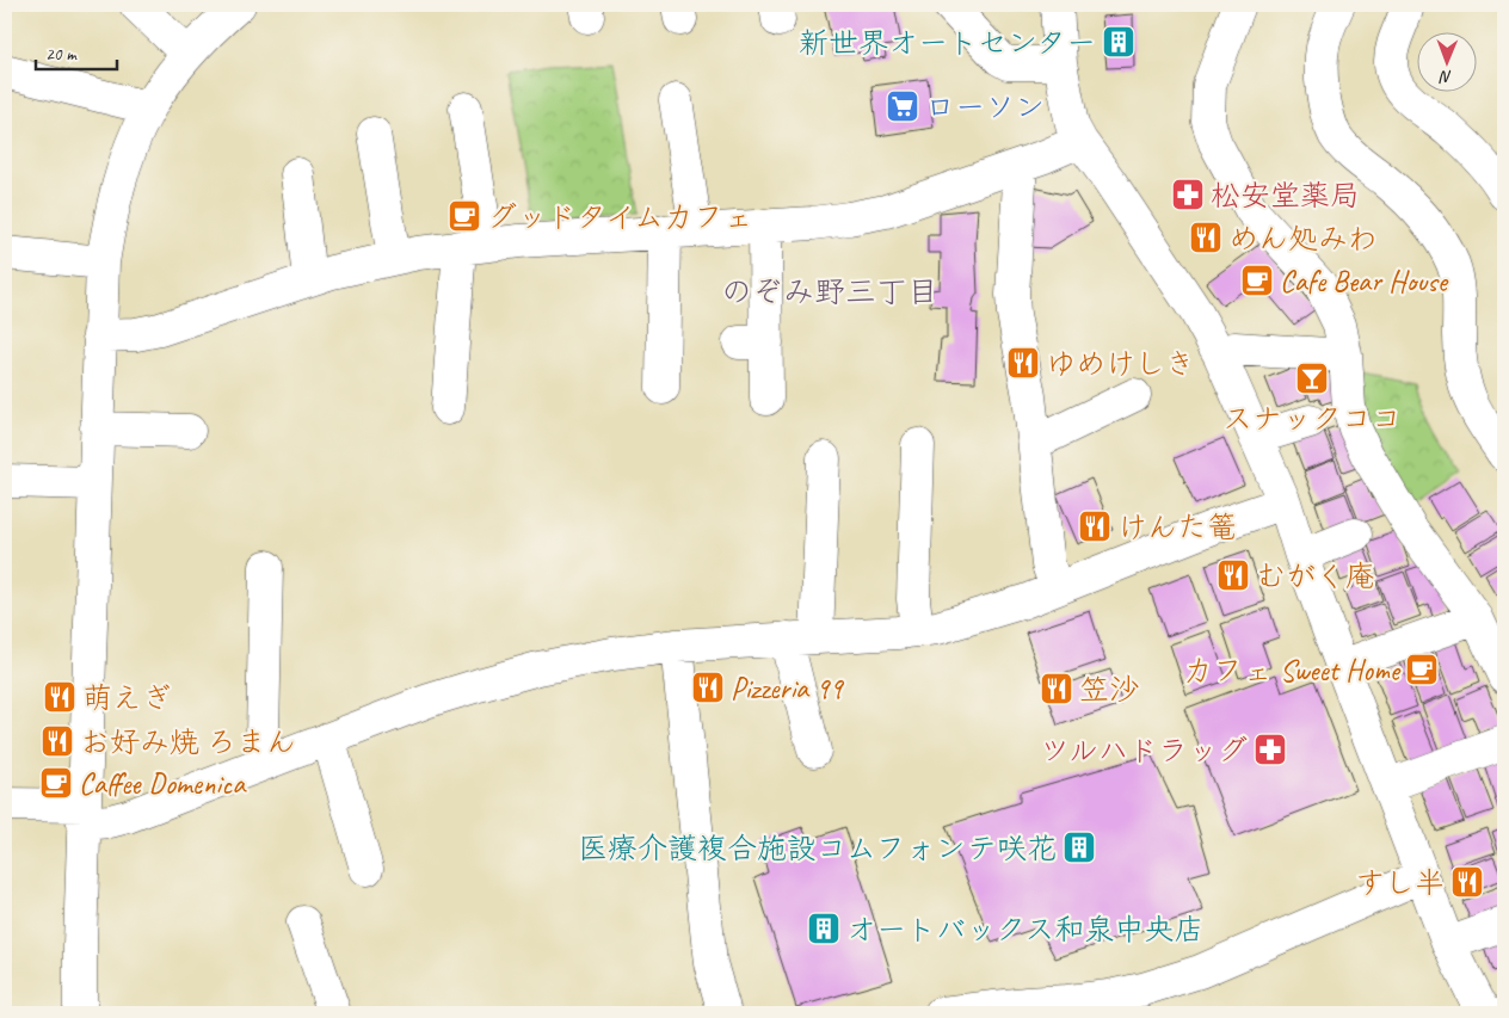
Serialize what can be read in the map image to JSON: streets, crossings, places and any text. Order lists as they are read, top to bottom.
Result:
{
  "districts": ["のぞみ野三丁目"],
  "places": {
    "building": ["新世界オートセンター", "医療介護複合施設コムフォンテ咲花", "オートバックス和泉中央店"],
    "supermarket": ["ローソン"],
    "pharmacy": ["松安堂薬局", "ツルハドラッグ"],
    "cafe": [
      "グッドタイムカフェ",
      "Cafe Bear House",
      "カフェ Sweet Home",
      "Caffee Domenica"
    ],
    "restaurant": [
      "めん処みわ",
      "ゆめけしき",
      "けんた篭",
      "むがく庵",
      "Pizzeria 99",
      "笠沙",
      "萌えぎ",
      "お好み焼 ろまん",
      "すし半"
    ],
    "bar": ["スナックココ"]
  },
  "scale_bar": "20 m",
  "north": "bottom"
}
